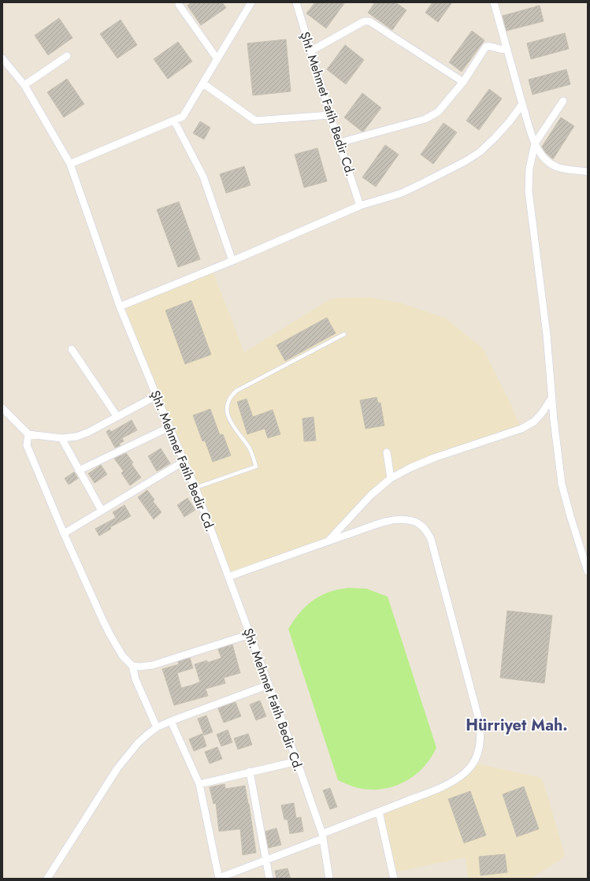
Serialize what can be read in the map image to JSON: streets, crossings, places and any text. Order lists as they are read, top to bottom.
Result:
{
  "streets": {
    "street": ["Şht. Mehmet Fatih Bedir Cd."]
  },
  "districts": ["Hürriyet Mah."]
}
